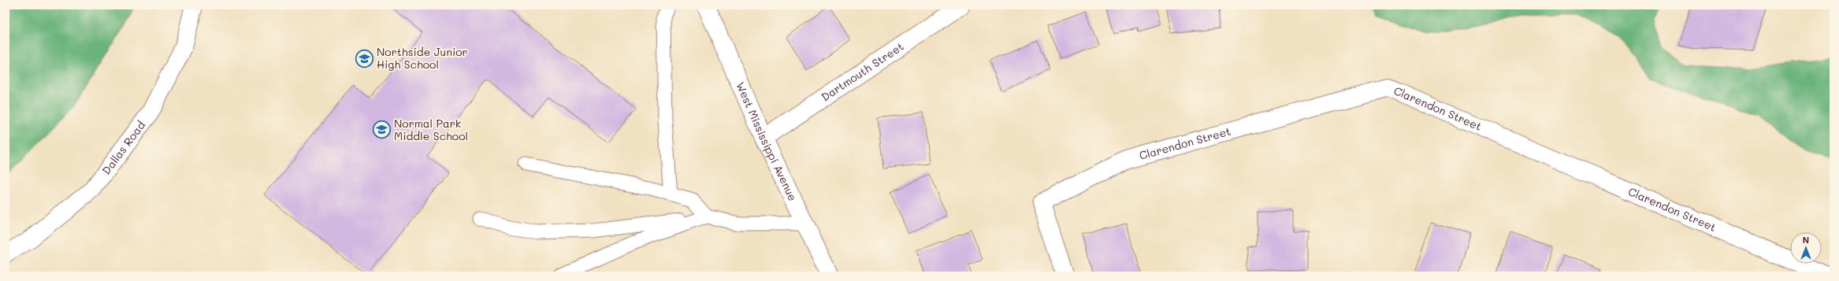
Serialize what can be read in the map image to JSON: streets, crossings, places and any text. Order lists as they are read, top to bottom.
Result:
{
  "streets": {
    "street": [
      "Dartmouth Street",
      "Clarendon Street",
      "West Mississippi Avenue",
      "Dallas Road"
    ]
  },
  "crossings": [
    ["Dartmouth Street", "West Mississippi Avenue"]
  ],
  "places": {
    "school or university": ["Northside Junior High School", "Normal Park Middle School"]
  },
  "north": "top"
}
